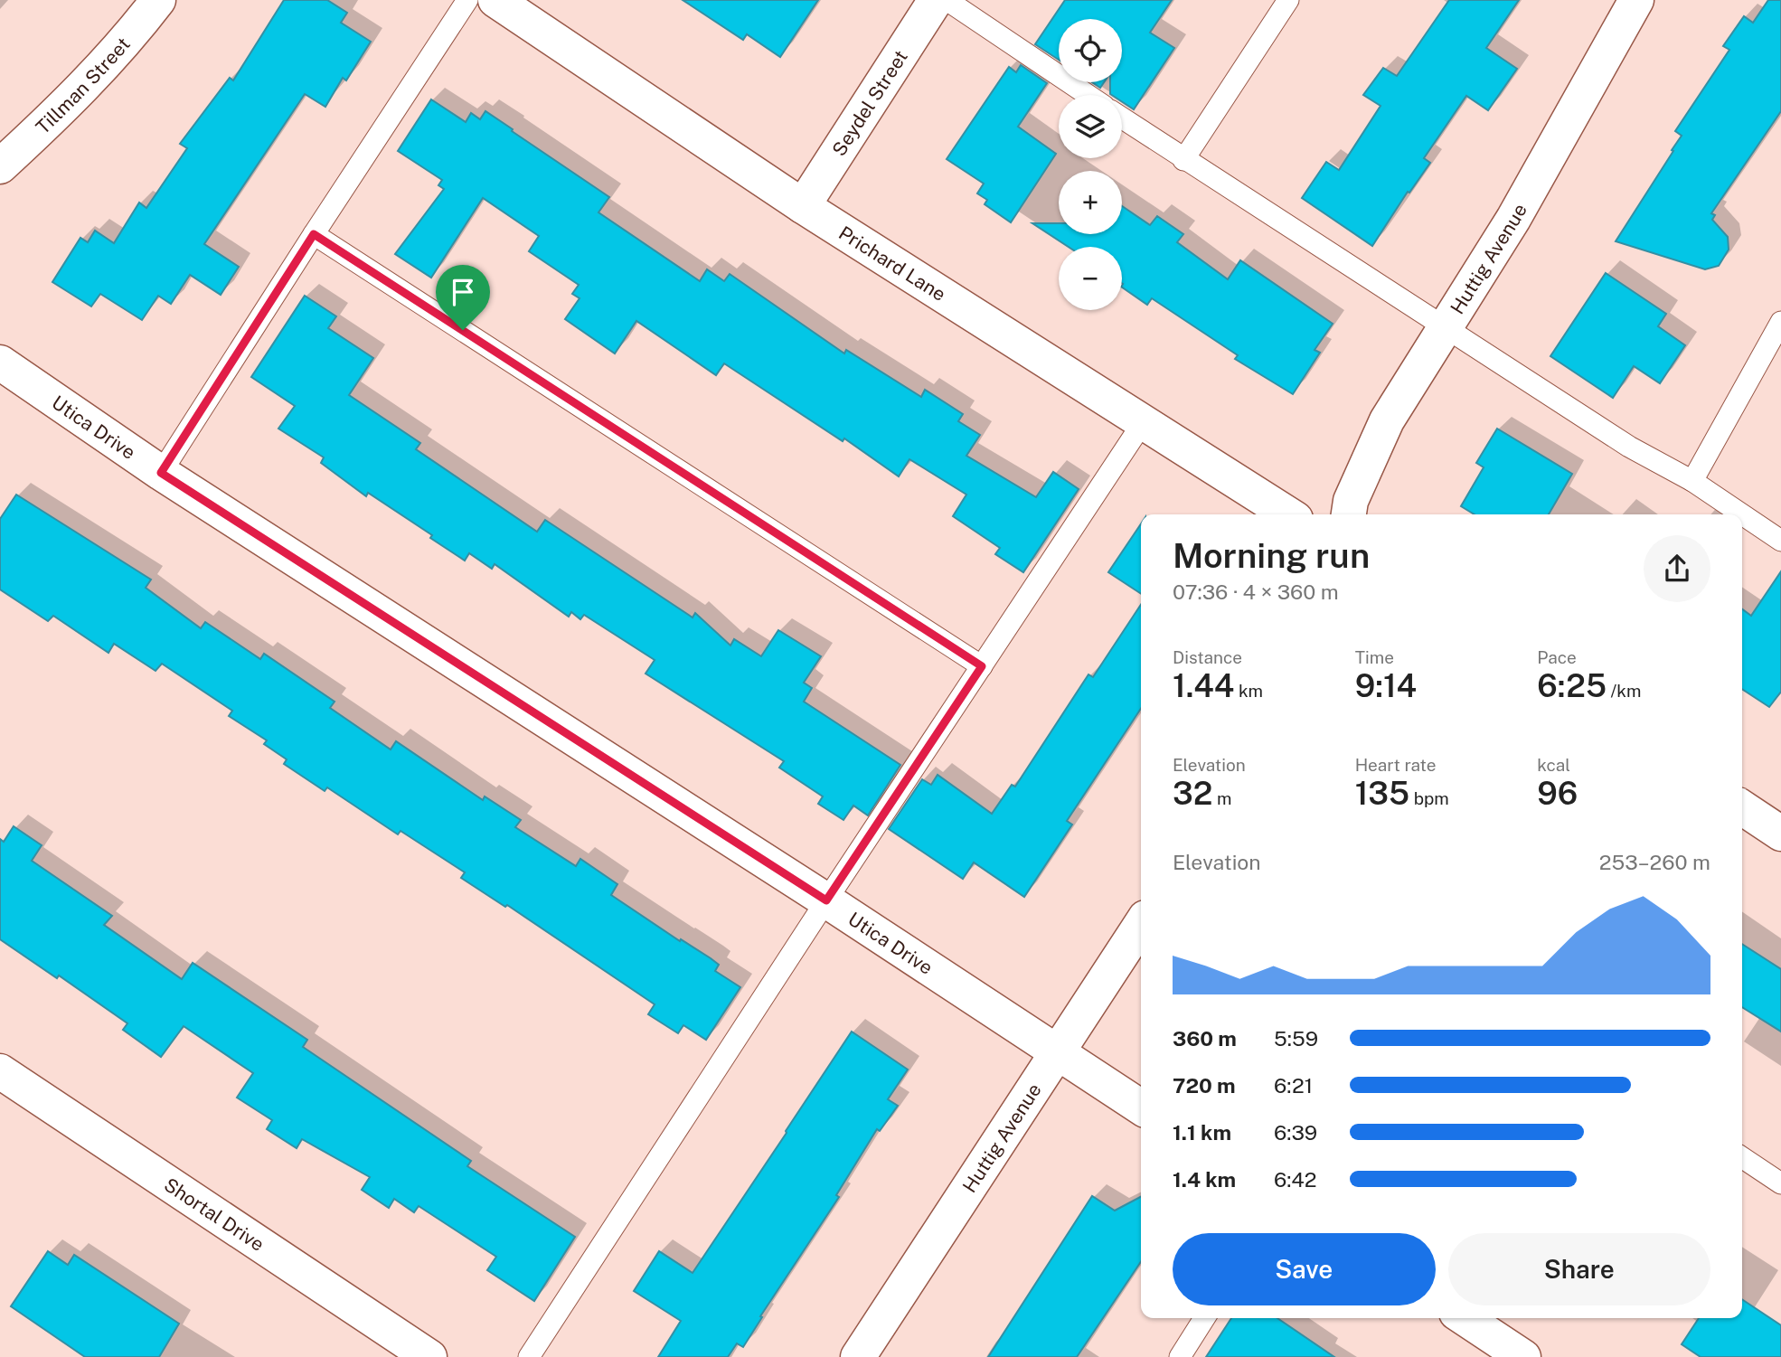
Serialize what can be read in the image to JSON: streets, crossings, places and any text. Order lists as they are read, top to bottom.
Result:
{
  "streets": {
    "street": [
      "Tillman Street",
      "Seydel Street",
      "Huttig Avenue",
      "Prichard Lane",
      "Utica Drive",
      "Shortal Drive"
    ]
  },
  "crossings": [
    ["Seydel Street", "Prichard Lane"],
    ["Huttig Avenue", "Utica Drive"]
  ],
  "page": {
    "map_buttons": ["+", "−"],
    "heading": ["Morning run", "07:36 · 4 × 360 m"],
    "stats": [
      ["Distance", "1.44 km"],
      ["Time", "9:14"],
      ["Pace", "6:25 /km"],
      ["Elevation", "32 m"],
      ["Heart rate", "135 bpm"],
      ["kcal", "96"]
    ],
    "chart": ["Elevation", "253–260 m"],
    "list": [
      {
        "name": "360 m",
        "note": "5:59"
      },
      {
        "name": "720 m",
        "note": "6:21"
      },
      {
        "name": "1.1 km",
        "note": "6:39"
      },
      {
        "name": "1.4 km",
        "note": "6:42"
      }
    ],
    "buttons": ["Save", "Share"]
  }
}
